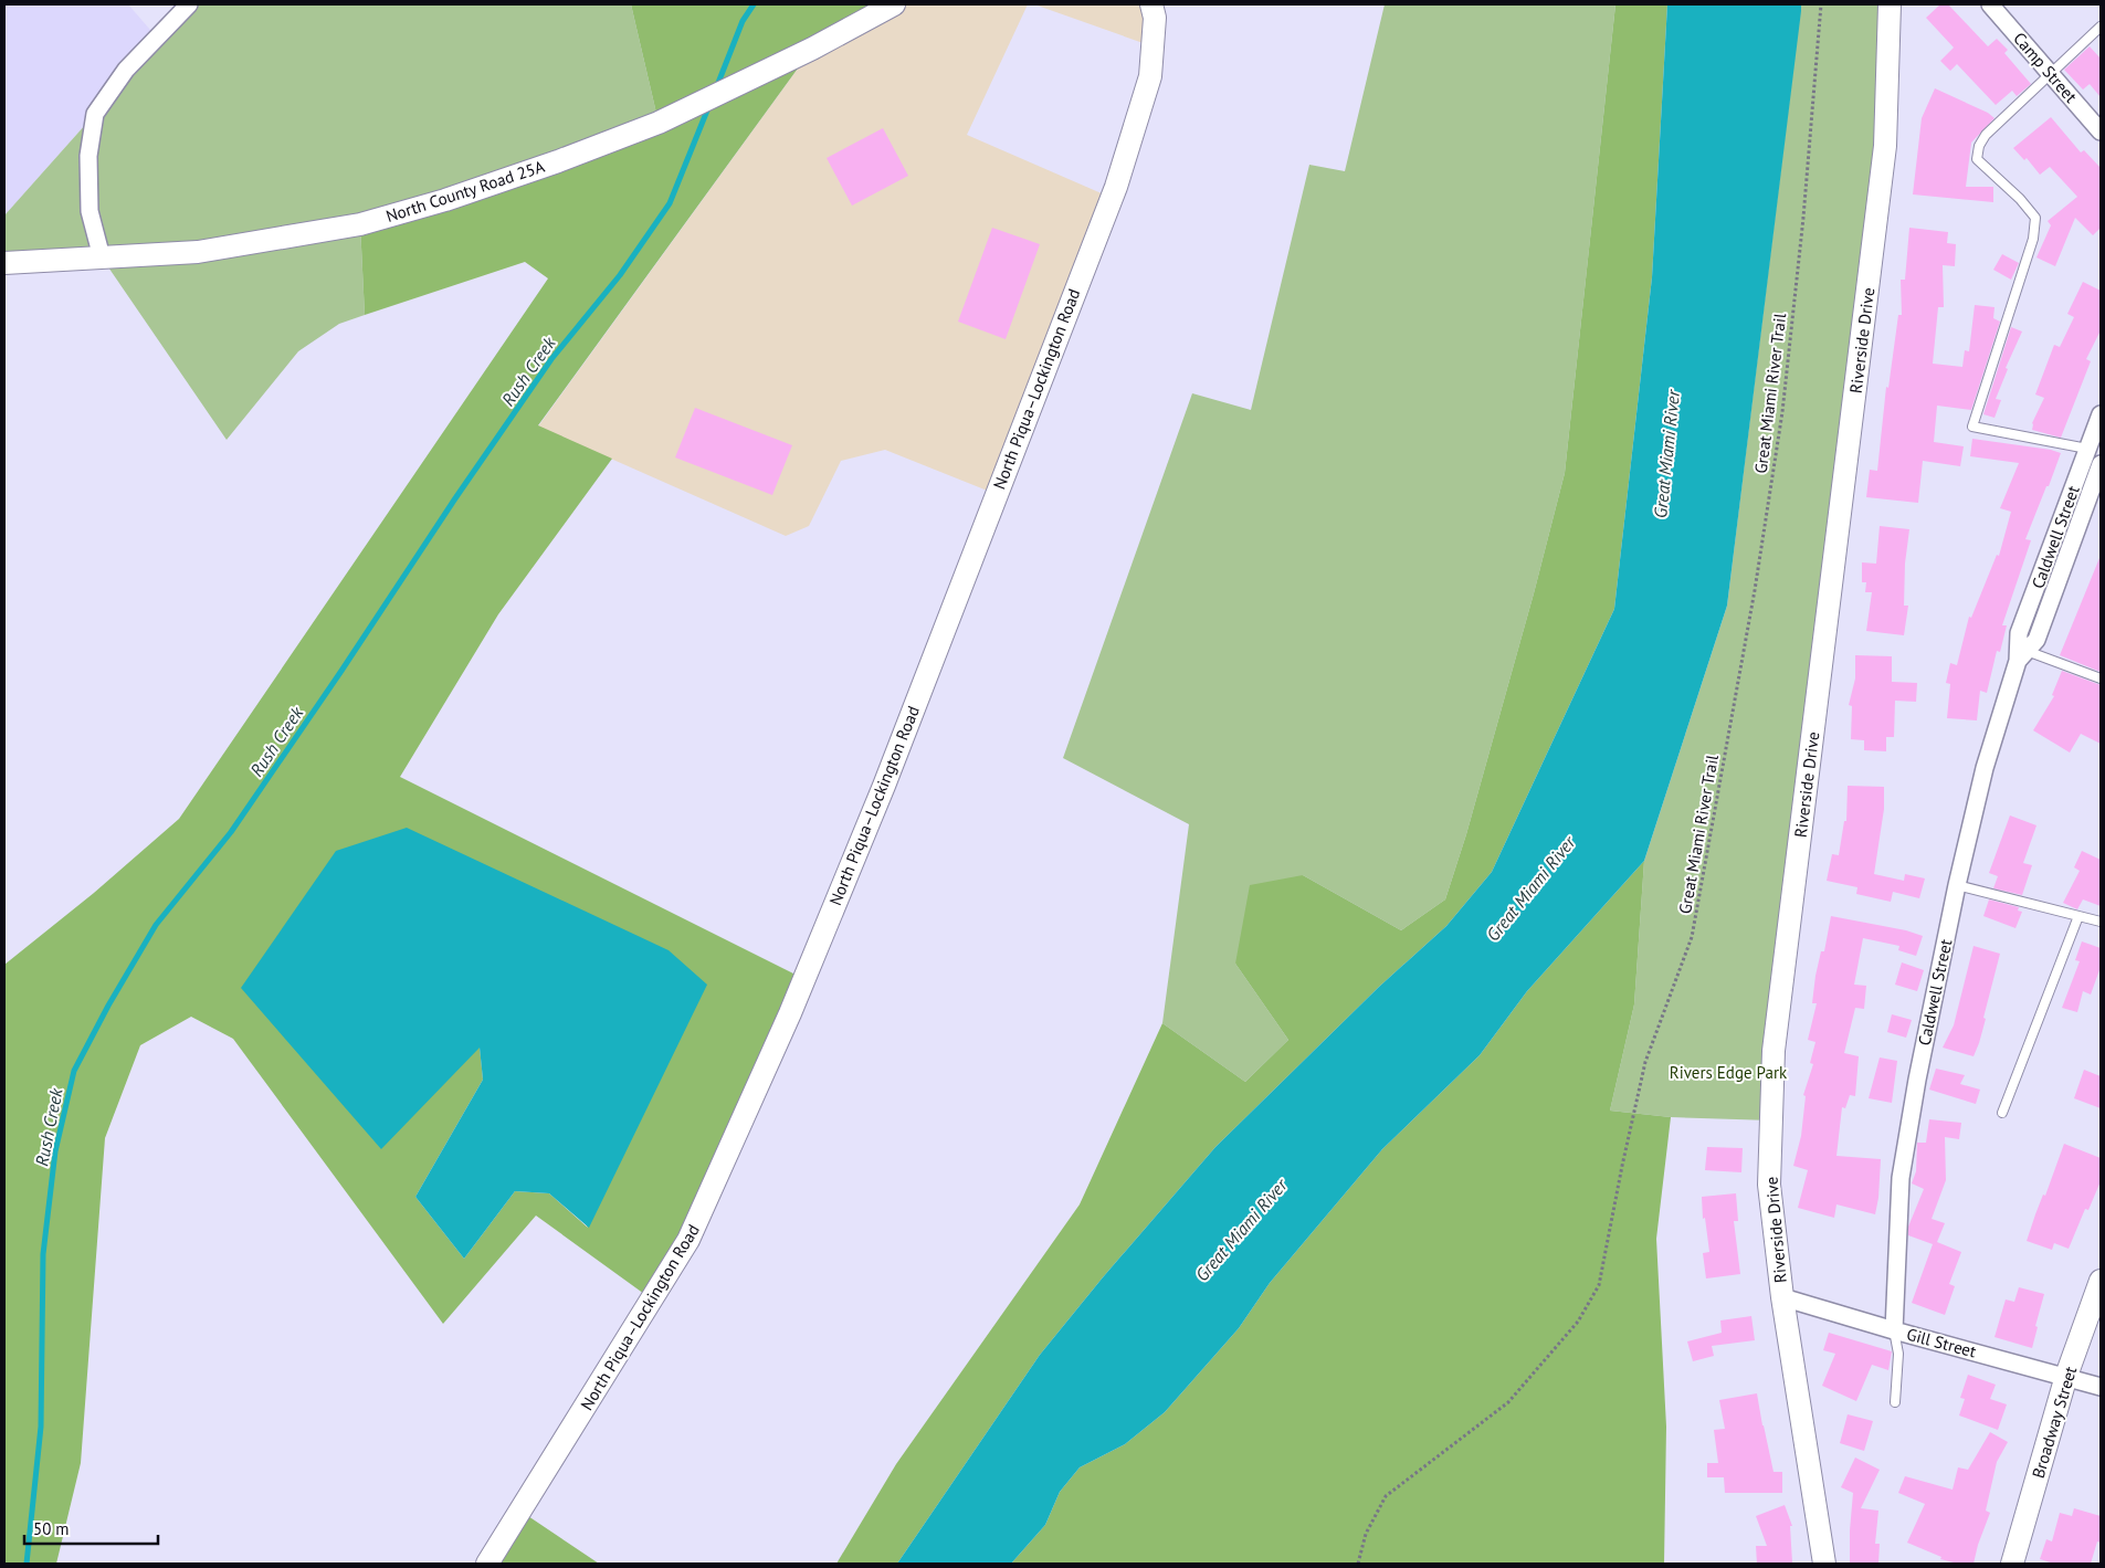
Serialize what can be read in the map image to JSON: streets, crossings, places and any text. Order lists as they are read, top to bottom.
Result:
{
  "streets": {
    "main road": [
      "North County Road 25A",
      "Riverside Drive",
      "North Piqua–Lockington Road",
      "Broadway Street"
    ],
    "street": ["Camp Street", "Caldwell Street", "Gill Street"],
    "path": ["Great Miami River Trail"]
  },
  "crossings": [
    ["Riverside Drive", "Gill Street"],
    ["Caldwell Street", "Gill Street"],
    ["Gill Street", "Broadway Street"]
  ],
  "water": ["Rush Creek", "Great Miami River"],
  "parks": ["Rivers Edge Park"],
  "scale_bar": "50 m"
}
